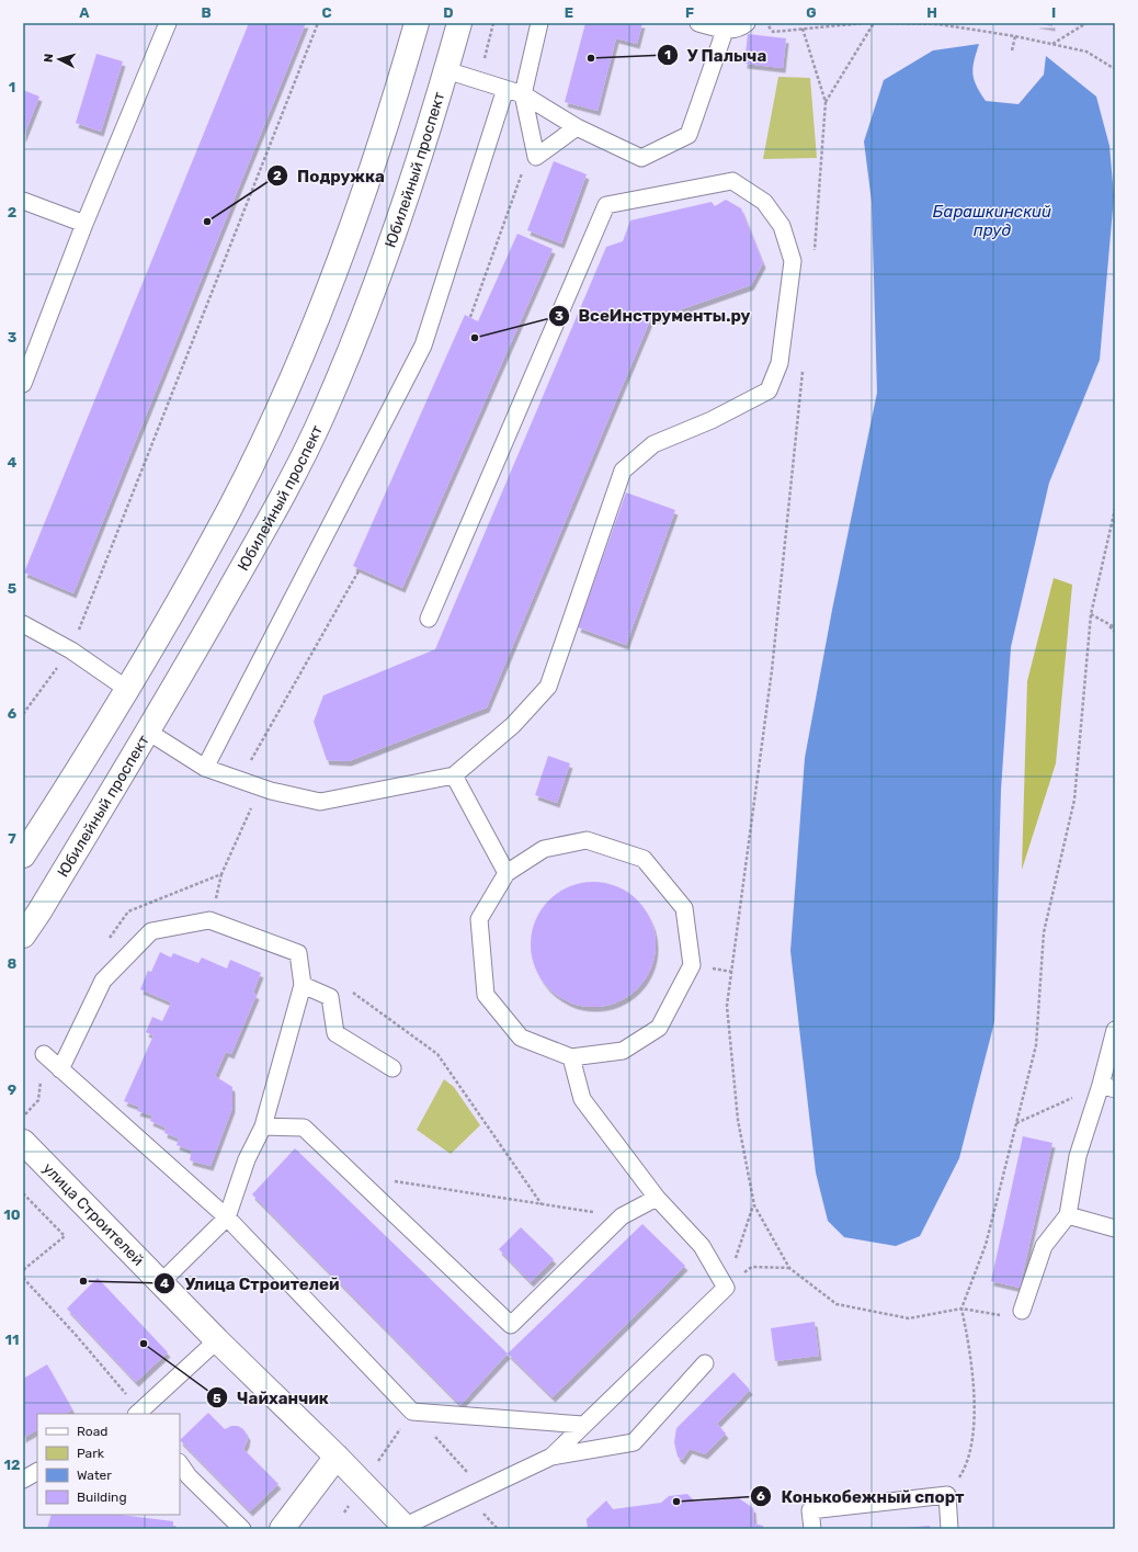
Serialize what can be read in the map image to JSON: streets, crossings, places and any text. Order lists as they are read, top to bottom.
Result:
{
  "streets": {
    "main road": ["Юбилейный проспект", "улица Строителей"]
  },
  "water": ["Барашкинский пруд"],
  "places": [
    "У Палыча",
    "Подружка",
    "ВсеИнструменты.ру",
    "Улица Строителей",
    "Чайханчик",
    "Конькобежный спорт"
  ],
  "legend": [
    "Road",
    "Park",
    "Water",
    "Building"
  ],
  "north": "left",
  "grid": {
    "columns": [
      "A",
      "B",
      "C",
      "D",
      "E",
      "F",
      "G",
      "H",
      "I"
    ],
    "rows": [
      "1",
      "2",
      "3",
      "4",
      "5",
      "6",
      "7",
      "8",
      "9",
      "10",
      "11",
      "12"
    ]
  }
}
